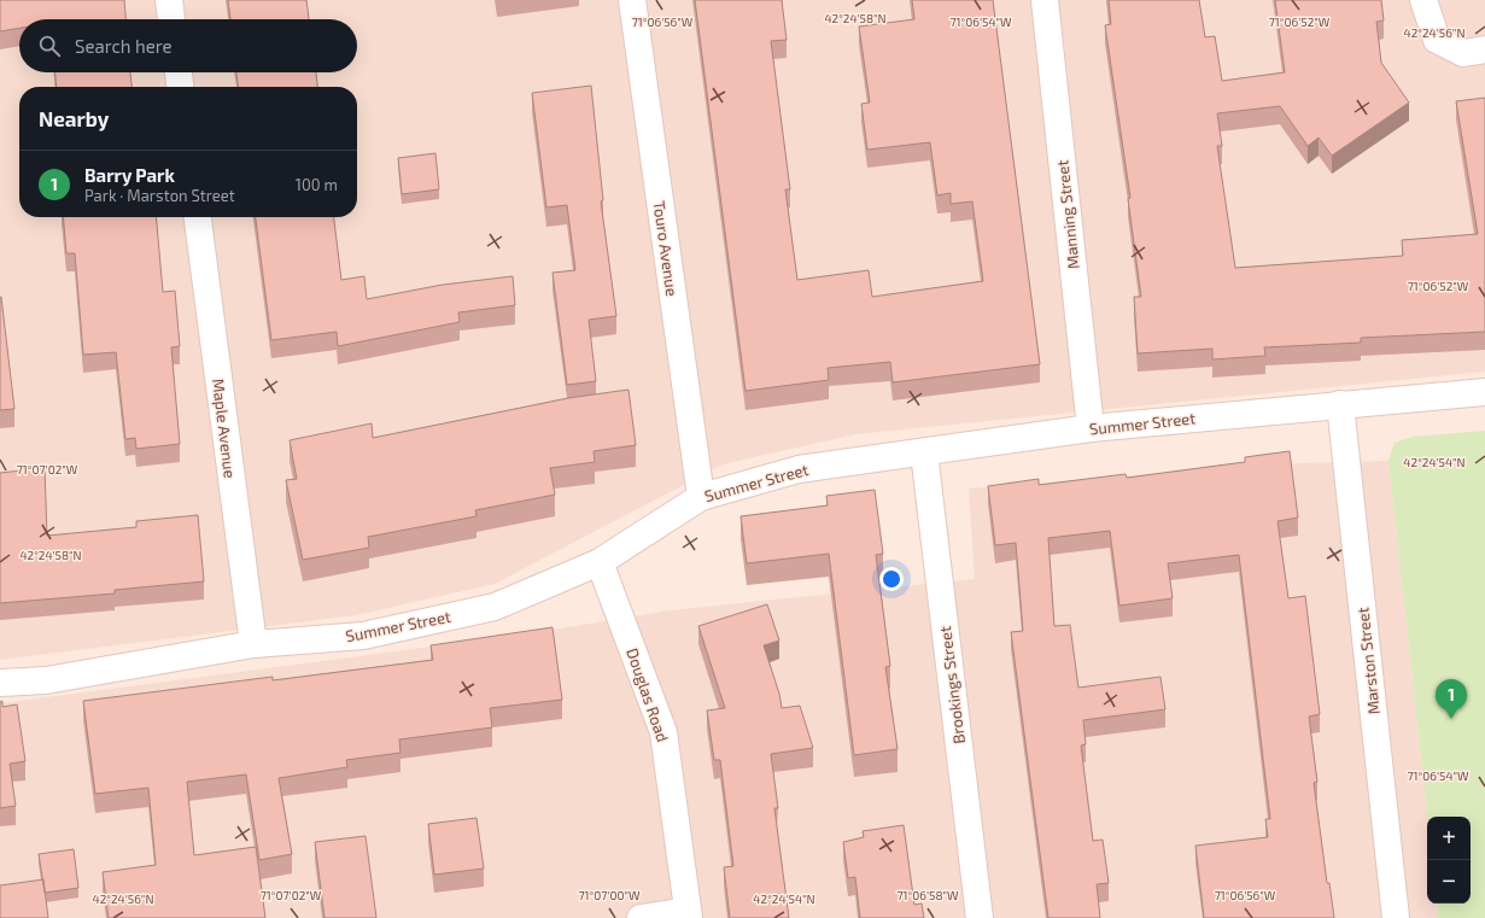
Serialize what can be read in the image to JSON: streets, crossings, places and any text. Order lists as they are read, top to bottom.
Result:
{
  "streets": {
    "street": [
      "Manning Street",
      "Touro Avenue",
      "Summer Street",
      "Maple Avenue",
      "Marston Street",
      "Brookings Street",
      "Douglas Road"
    ]
  },
  "crossings": [
    ["Manning Street", "Summer Street"],
    ["Touro Avenue", "Summer Street"],
    ["Summer Street", "Maple Avenue"],
    ["Summer Street", "Marston Street"],
    ["Summer Street", "Brookings Street"],
    ["Summer Street", "Douglas Road"]
  ],
  "page": {
    "search": "Search here",
    "heading": "Nearby",
    "list": [
      {
        "mark": "1",
        "name": "Barry Park",
        "note": "Park · Marston Street",
        "value": "100 m"
      }
    ],
    "pins": "1",
    "map_buttons": ["+", "−"]
  },
  "coordinates": [
    "42°24'58\"N",
    "71°06'52\"W",
    "71°06'56\"W",
    "71°06'54\"W",
    "42°24'56\"N",
    "42°24'54\"N",
    "71°07'02\"W",
    "71°07'00\"W",
    "71°06'58\"W"
  ]
}
